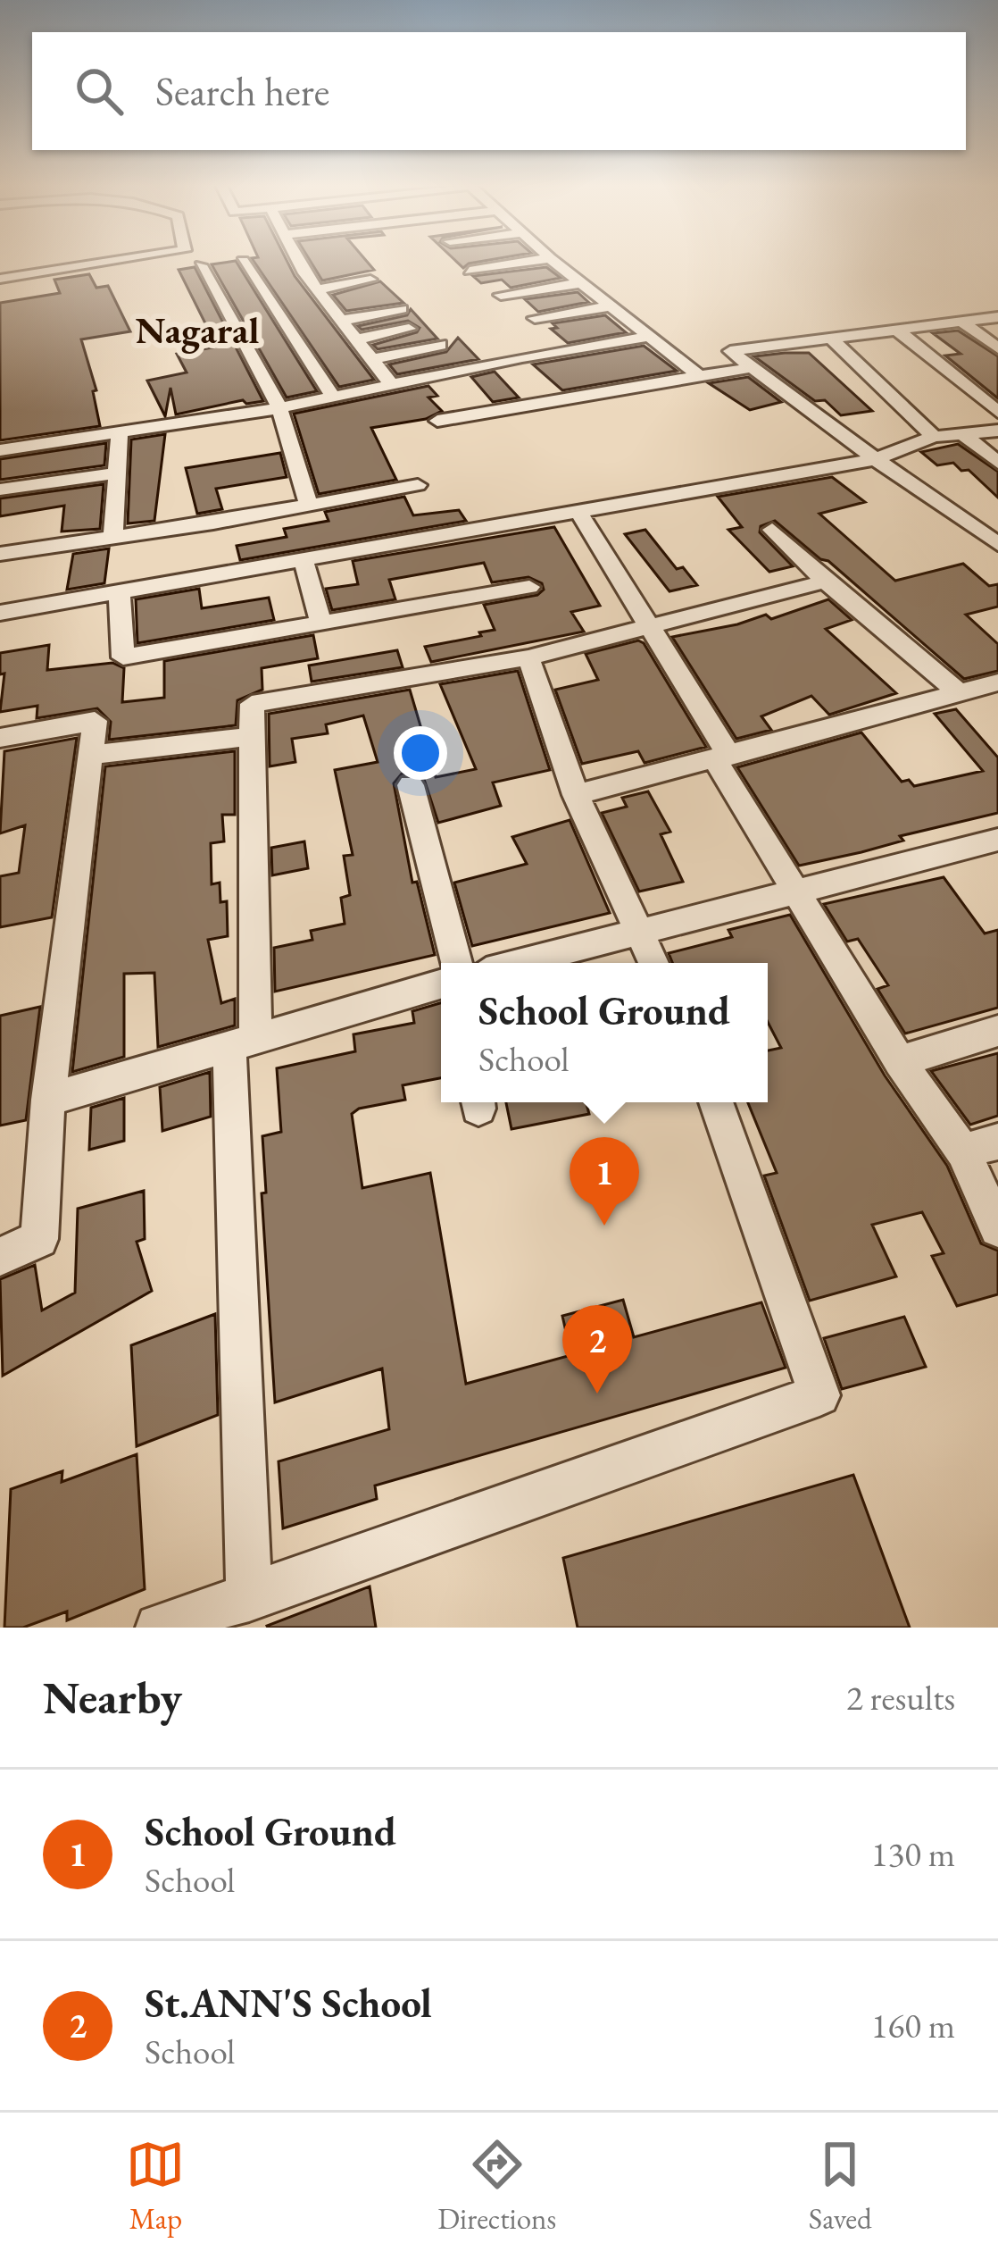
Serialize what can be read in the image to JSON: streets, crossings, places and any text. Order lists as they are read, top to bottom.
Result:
{
  "districts": ["Nagaral"],
  "page": {
    "search": "Search here",
    "popup": ["School Ground", "School"],
    "pins": ["1", "2"],
    "heading": ["Nearby", "2 results"],
    "list": [
      {
        "mark": "1",
        "name": "School Ground",
        "note": "School",
        "value": "130 m"
      },
      {
        "mark": "2",
        "name": "St.ANN'S School",
        "note": "School",
        "value": "160 m"
      }
    ],
    "nav": ["Map", "Directions", "Saved"]
  }
}
